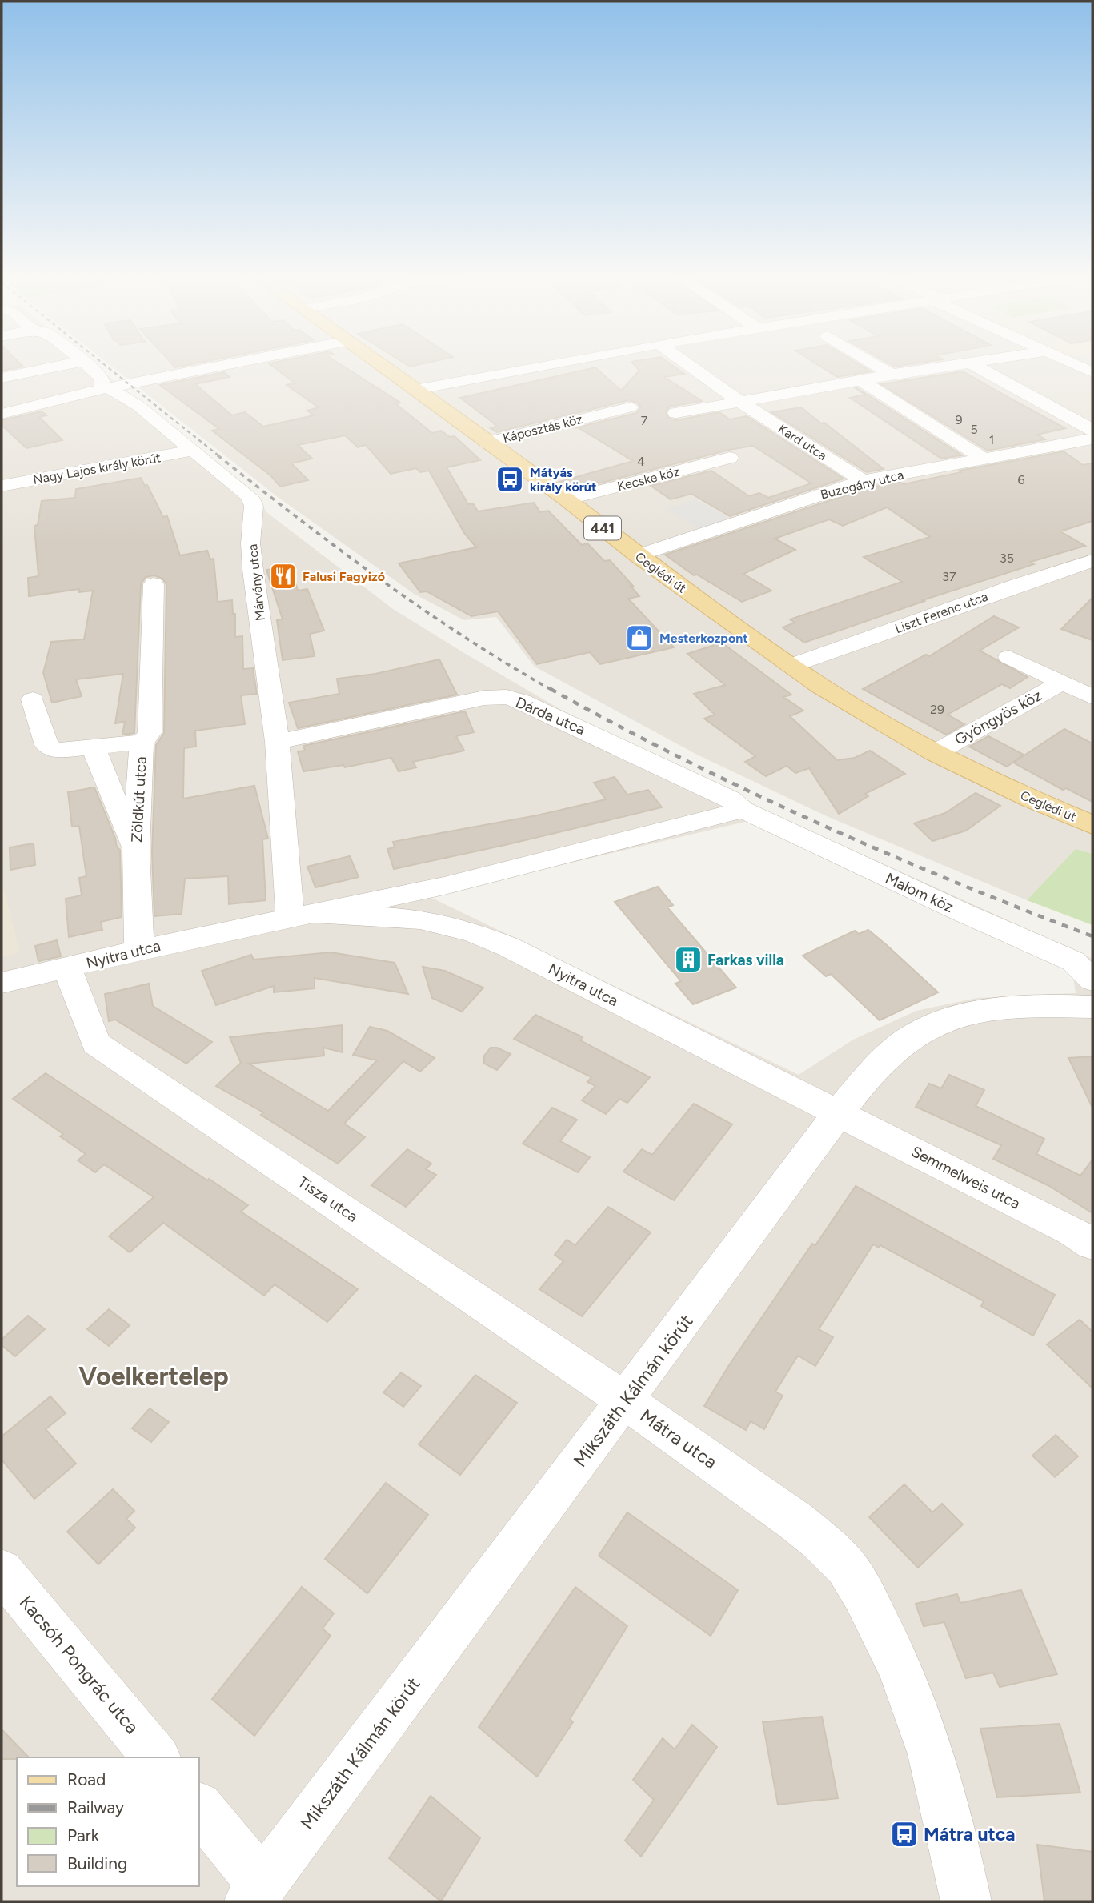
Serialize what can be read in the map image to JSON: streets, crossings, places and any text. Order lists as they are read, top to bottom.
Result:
{
  "streets": {
    "main road": ["441", "Ceglédi út"],
    "street": [
      "Káposztás köz",
      "Kard utca",
      "Nagy Lajos király körút",
      "Kecske köz",
      "Buzogány utca",
      "Márvány utca",
      "Liszt Ferenc utca",
      "Dárda utca",
      "Gyöngyös köz",
      "Zöldkút utca",
      "Malom köz",
      "Nyitra utca",
      "Semmelweis utca",
      "Tisza utca",
      "Mikszáth Kálmán körút",
      "Mátra utca",
      "Kacsóh Pongrác utca"
    ]
  },
  "crossings": [
    ["Káposztás köz", "Ceglédi út"],
    ["Kard utca", "Buzogány utca"],
    ["Nagy Lajos király körút", "Márvány utca"],
    ["Kecske köz", "Ceglédi út"],
    ["Buzogány utca", "Ceglédi út"],
    ["Ceglédi út", "Liszt Ferenc utca"],
    ["Ceglédi út", "Gyöngyös köz"],
    ["Márvány utca", "Dárda utca"],
    ["Márvány utca", "Nyitra utca"],
    ["Dárda utca", "Malom köz"],
    ["Dárda utca", "Nyitra utca"],
    ["Zöldkút utca", "Nyitra utca"],
    ["Malom köz", "Nyitra utca"],
    ["Nyitra utca", "Semmelweis utca"],
    ["Nyitra utca", "Tisza utca"],
    ["Nyitra utca", "Mikszáth Kálmán körút"],
    ["Semmelweis utca", "Mikszáth Kálmán körút"],
    ["Tisza utca", "Mikszáth Kálmán körút"],
    ["Tisza utca", "Mátra utca"],
    ["Mikszáth Kálmán körút", "Mátra utca"]
  ],
  "districts": ["Voelkertelep"],
  "places": {
    "bus stop": ["Mátyás király körút", "Mátra utca"],
    "restaurant": ["Falusi Fagyizó"],
    "shop": ["Mesterkozpont"],
    "building": ["Farkas villa"]
  },
  "house_numbers": [
    "9",
    "7",
    "5",
    "1",
    "4",
    "6",
    "35",
    "37",
    "29"
  ],
  "legend": [
    "Road",
    "Railway",
    "Park",
    "Building"
  ]
}
